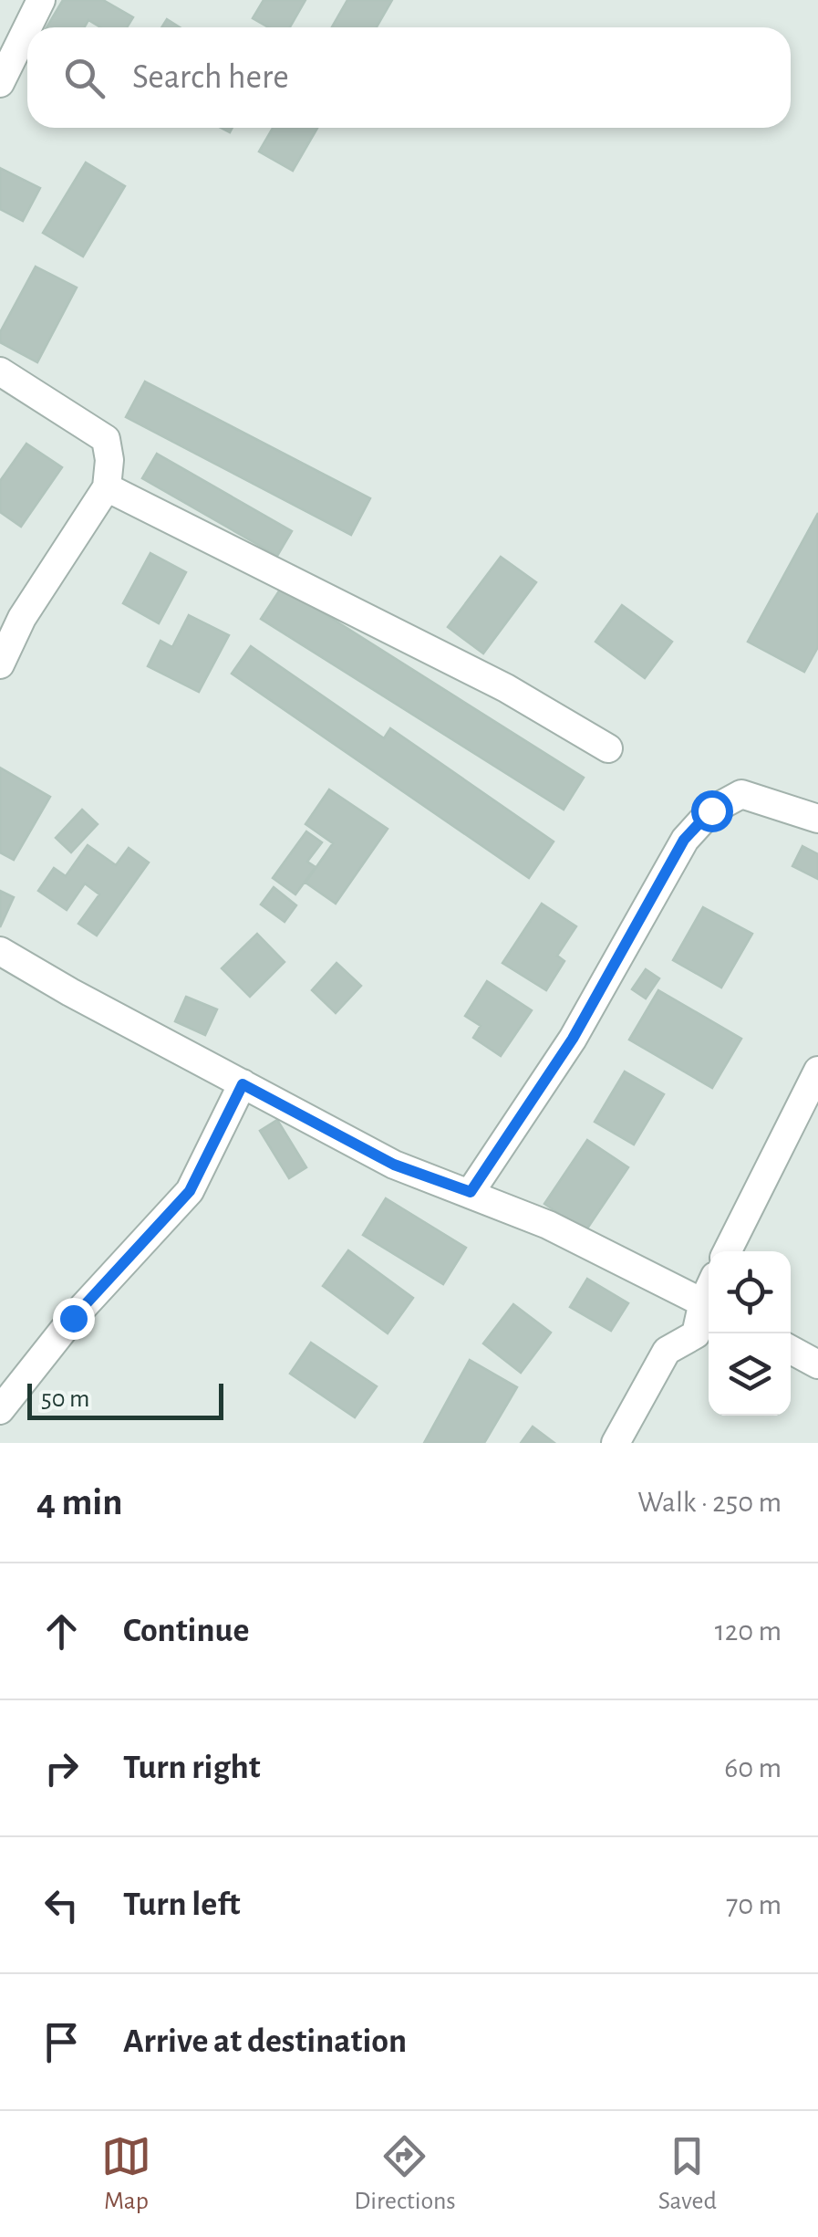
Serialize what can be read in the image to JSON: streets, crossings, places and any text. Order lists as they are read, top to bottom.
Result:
{
  "scale_bar": "50 m",
  "page": {
    "search": "Search here",
    "scale": "50 m",
    "heading": ["4 min", "Walk · 250 m"],
    "list": [
      ["Continue", "120 m"],
      ["Turn right", "60 m"],
      ["Turn left", "70 m"],
      "Arrive at destination"
    ],
    "nav": ["Map", "Directions", "Saved"]
  }
}
